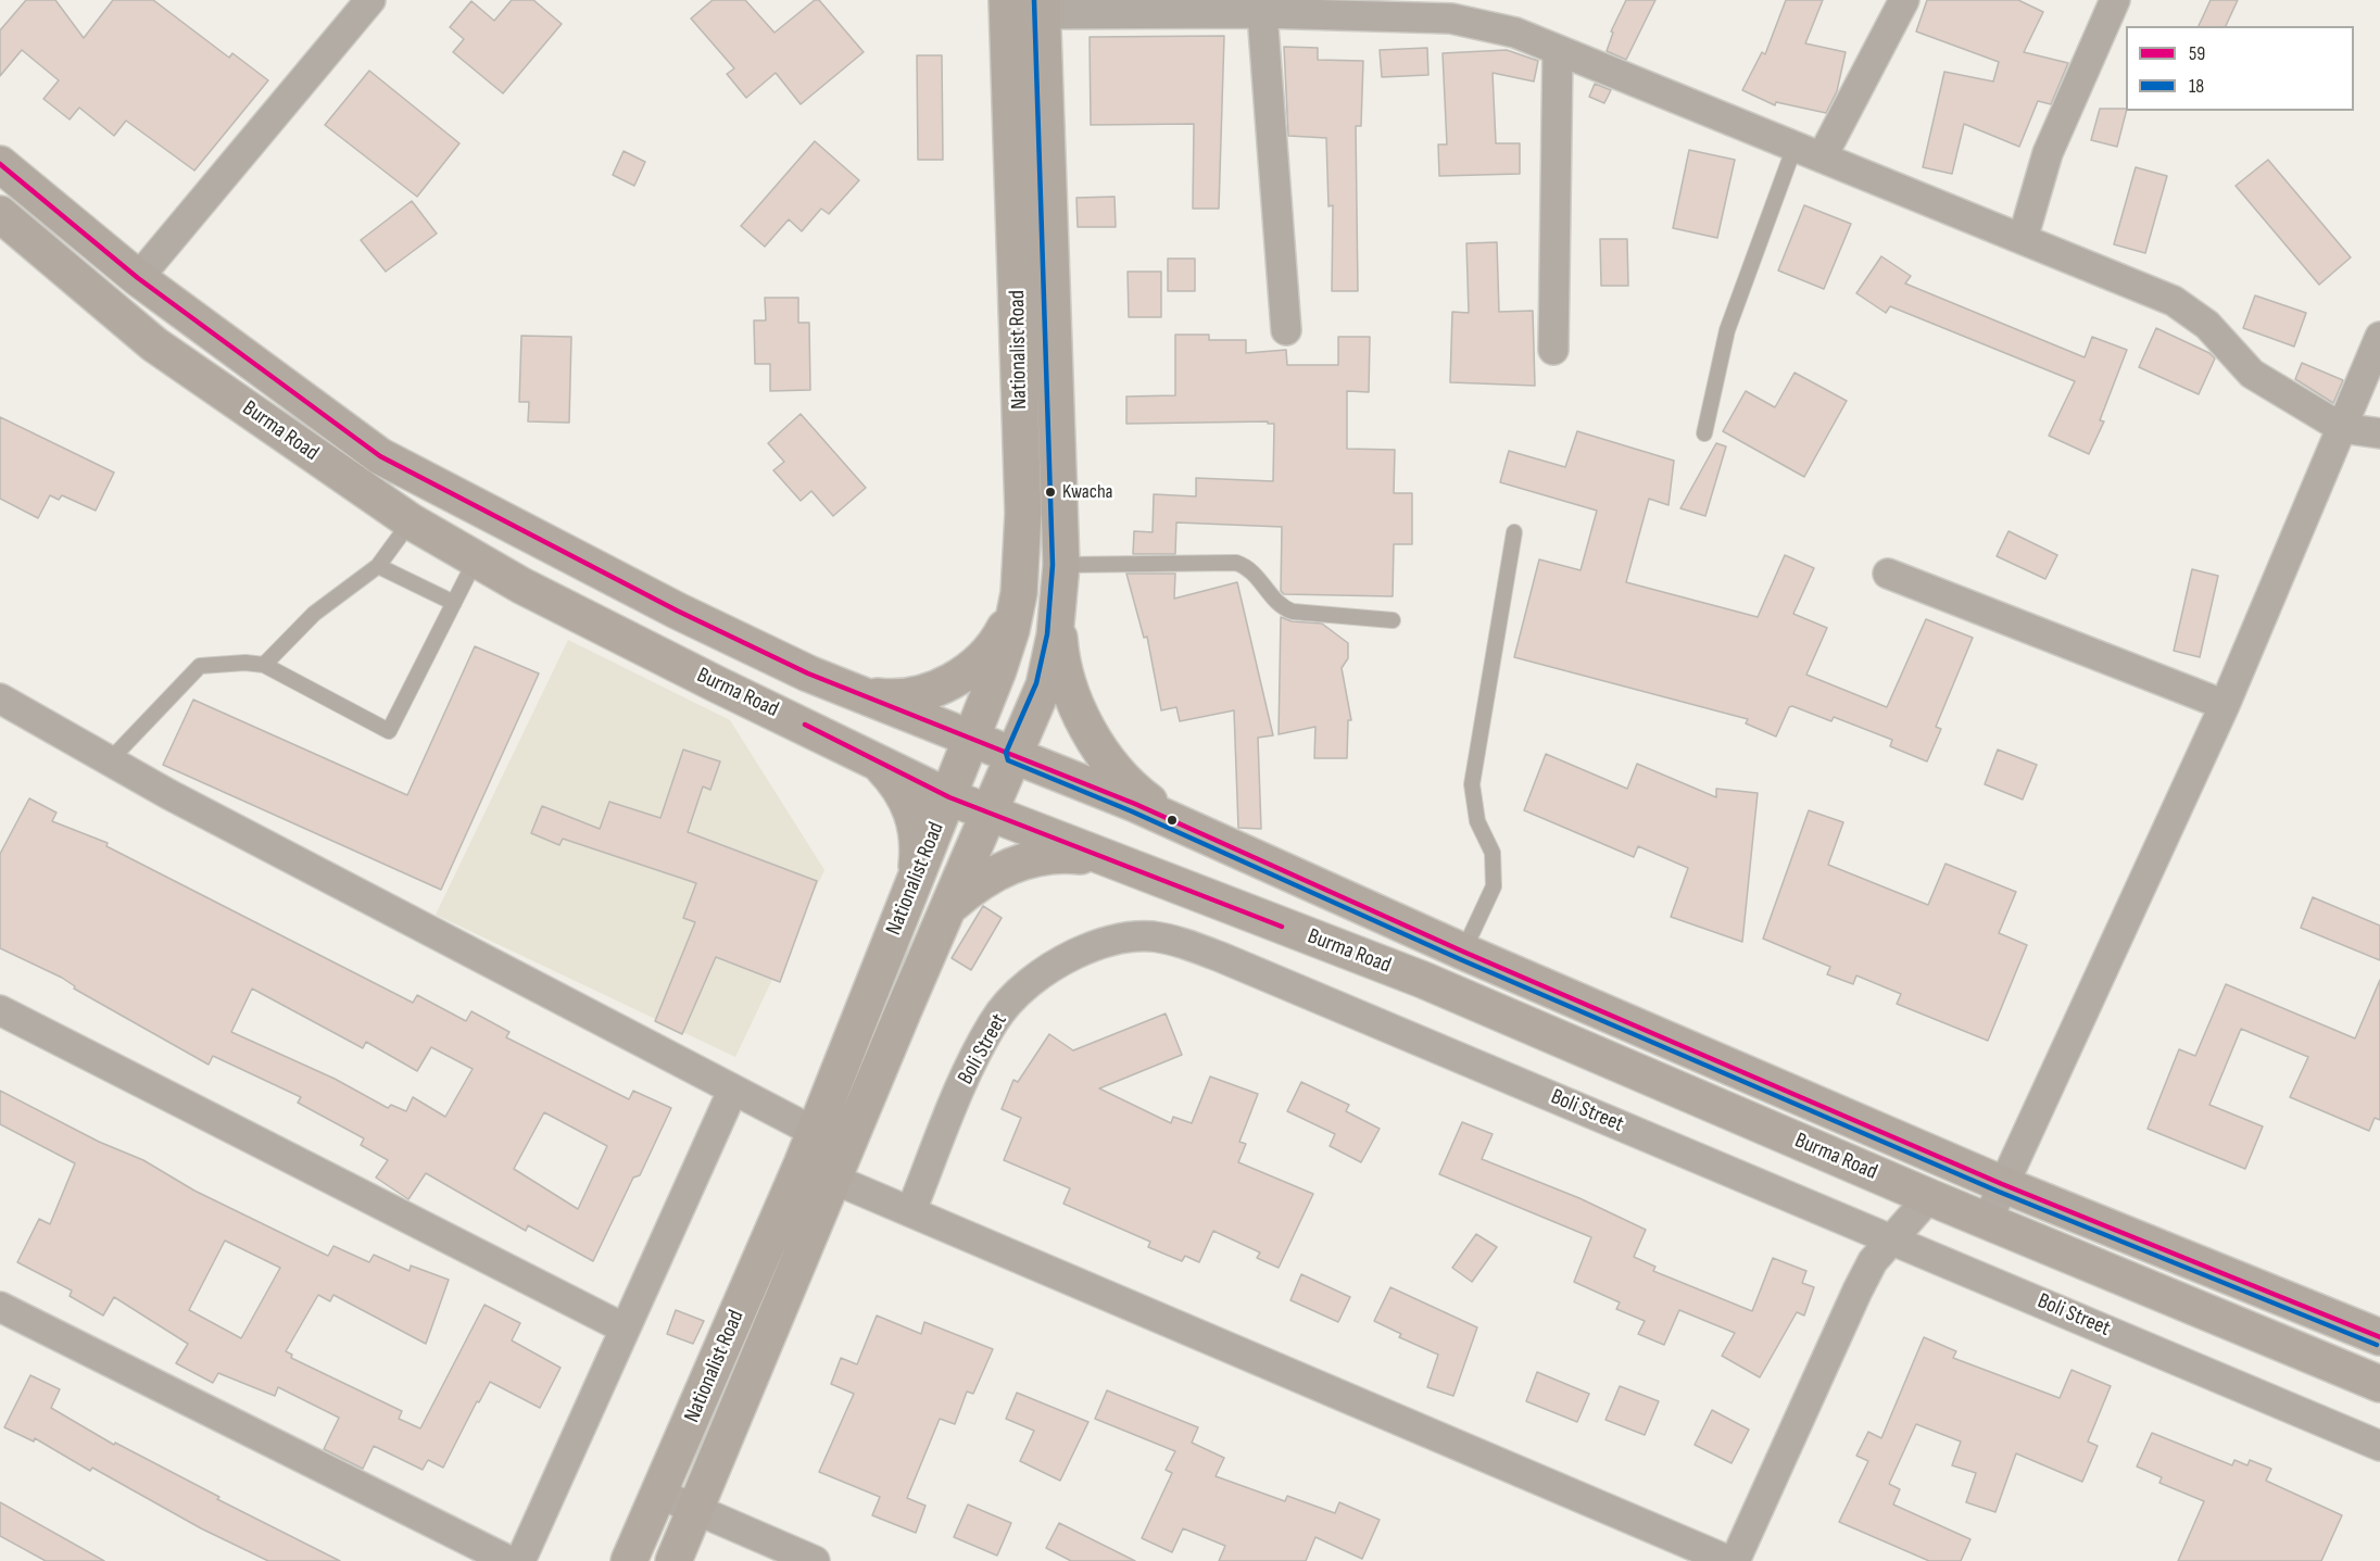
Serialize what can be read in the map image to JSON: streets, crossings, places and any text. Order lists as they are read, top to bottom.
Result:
{
  "streets": {
    "main road": ["Nationalist Road", "Burma Road"],
    "street": ["Boli Street"]
  },
  "crossings": [
    ["Nationalist Road", "Burma Road"]
  ],
  "places": ["Kwacha"],
  "lines": ["transit line 18", "transit line 59"],
  "legend": ["59", "18"]
}
